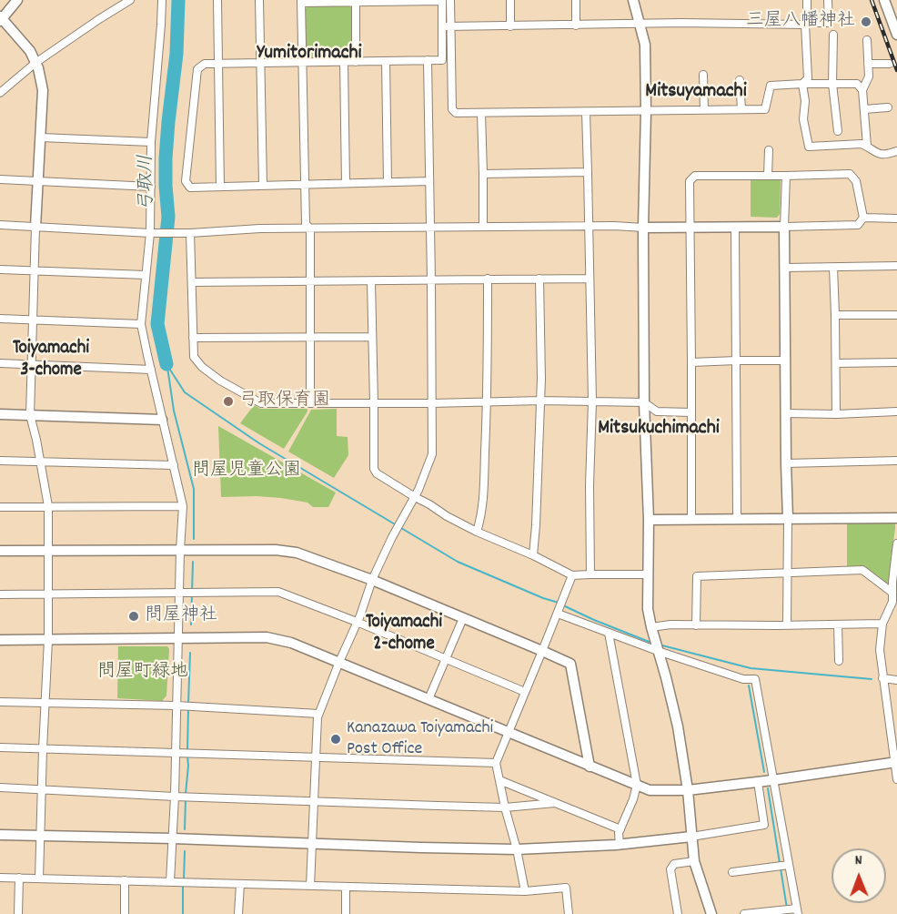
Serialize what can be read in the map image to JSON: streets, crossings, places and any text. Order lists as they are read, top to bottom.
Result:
{
  "districts": [
    "Yumitorimachi",
    "Mitsuyamachi",
    "Toiyamachi 3-chome",
    "Mitsukuchimachi",
    "Toiyamachi 2-chome"
  ],
  "water": ["弓取川"],
  "parks": ["問屋児童公園", "問屋町緑地"],
  "places": [
    "三屋八幡神社",
    "弓取保育園",
    "問屋神社",
    "Kanazawa Toiyamachi Post Office"
  ],
  "north": "top"
}
